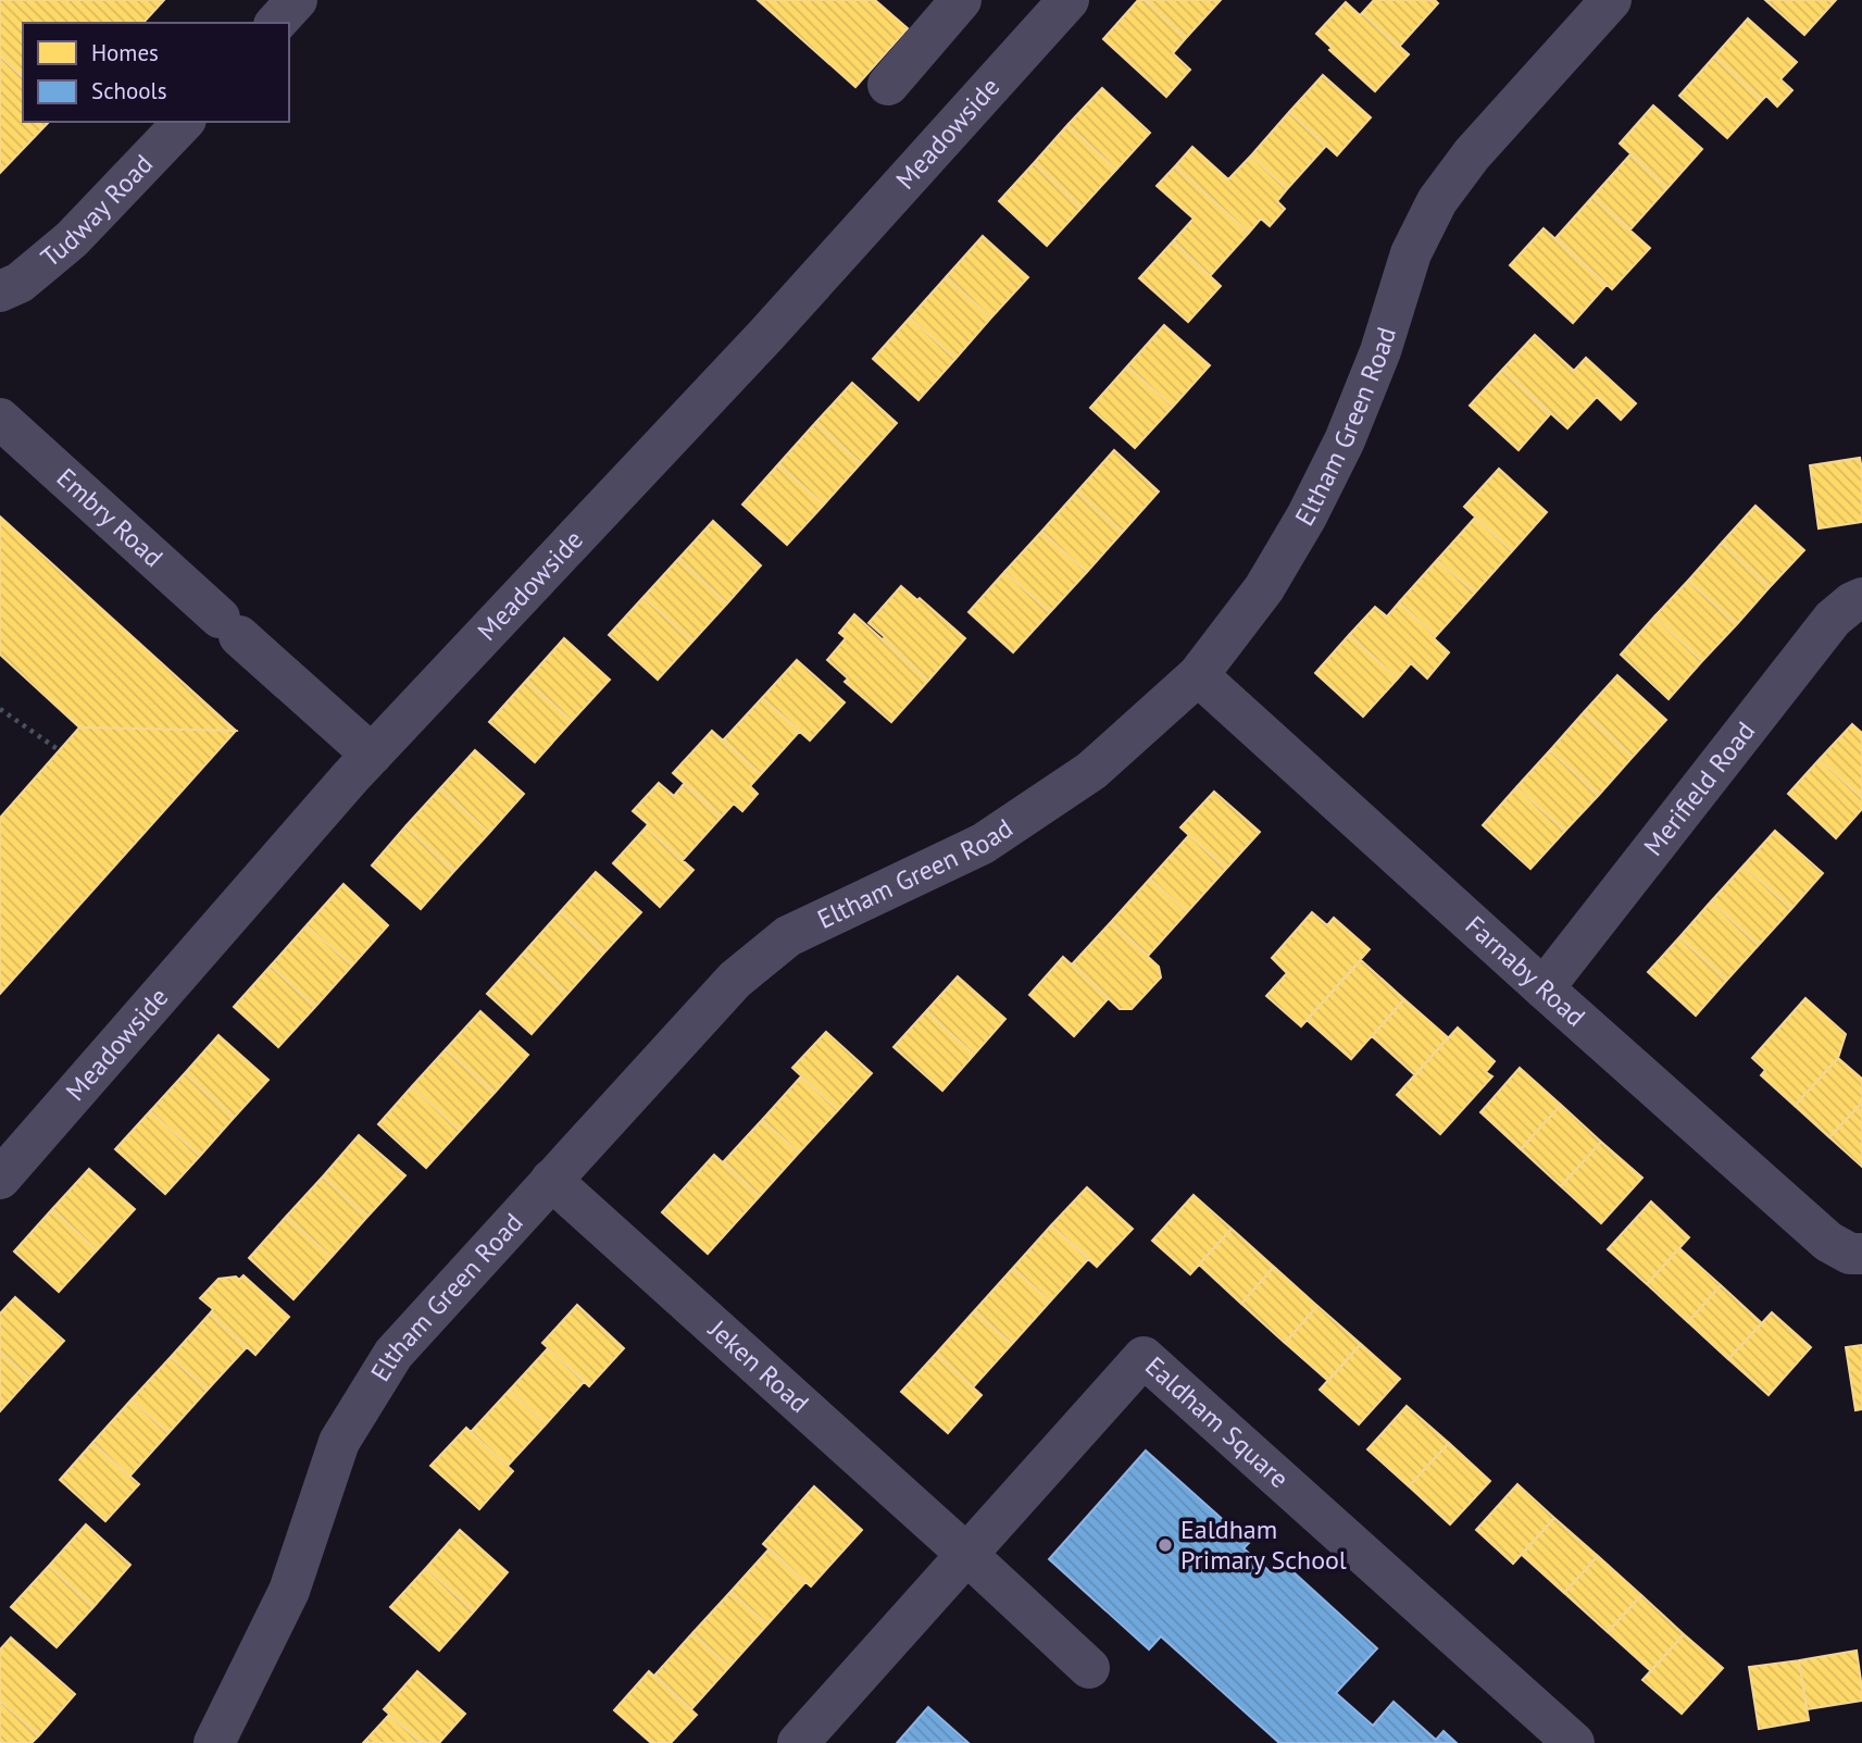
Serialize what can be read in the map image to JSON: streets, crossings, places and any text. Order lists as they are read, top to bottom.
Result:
{
  "streets": {
    "street": [
      "Meadowside",
      "Tudway Road",
      "Eltham Green Road",
      "Embry Road",
      "Merifield Road",
      "Farnaby Road",
      "Jeken Road",
      "Ealdham Square"
    ]
  },
  "crossings": [
    ["Meadowside", "Embry Road"],
    ["Eltham Green Road", "Farnaby Road"],
    ["Eltham Green Road", "Jeken Road"],
    ["Merifield Road", "Farnaby Road"],
    ["Jeken Road", "Ealdham Square"]
  ],
  "places": ["Ealdham Primary School"],
  "legend": ["Homes", "Schools"]
}
